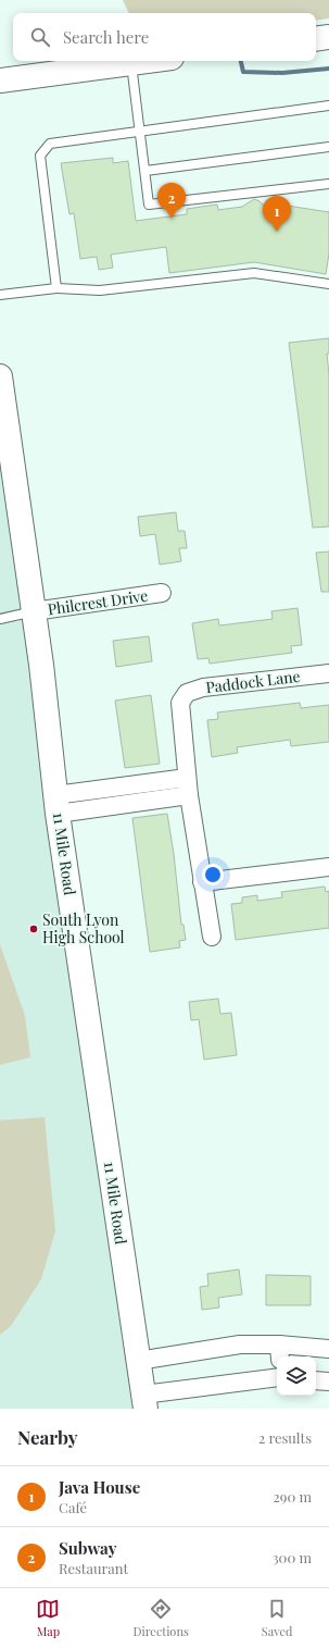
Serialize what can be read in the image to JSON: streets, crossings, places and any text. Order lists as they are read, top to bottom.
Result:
{
  "streets": {
    "street": ["Philcrest Drive", "Paddock Lane", "11 Mile Road"]
  },
  "crossings": [
    ["Philcrest Drive", "11 Mile Road"]
  ],
  "places": ["South Lyon High School"],
  "page": {
    "search": "Search here",
    "pins": ["2", "1"],
    "heading": ["Nearby", "2 results"],
    "list": [
      {
        "mark": "1",
        "name": "Java House",
        "note": "Café",
        "value": "290 m"
      },
      {
        "mark": "2",
        "name": "Subway",
        "note": "Restaurant",
        "value": "300 m"
      }
    ],
    "nav": ["Map", "Directions", "Saved"]
  }
}
